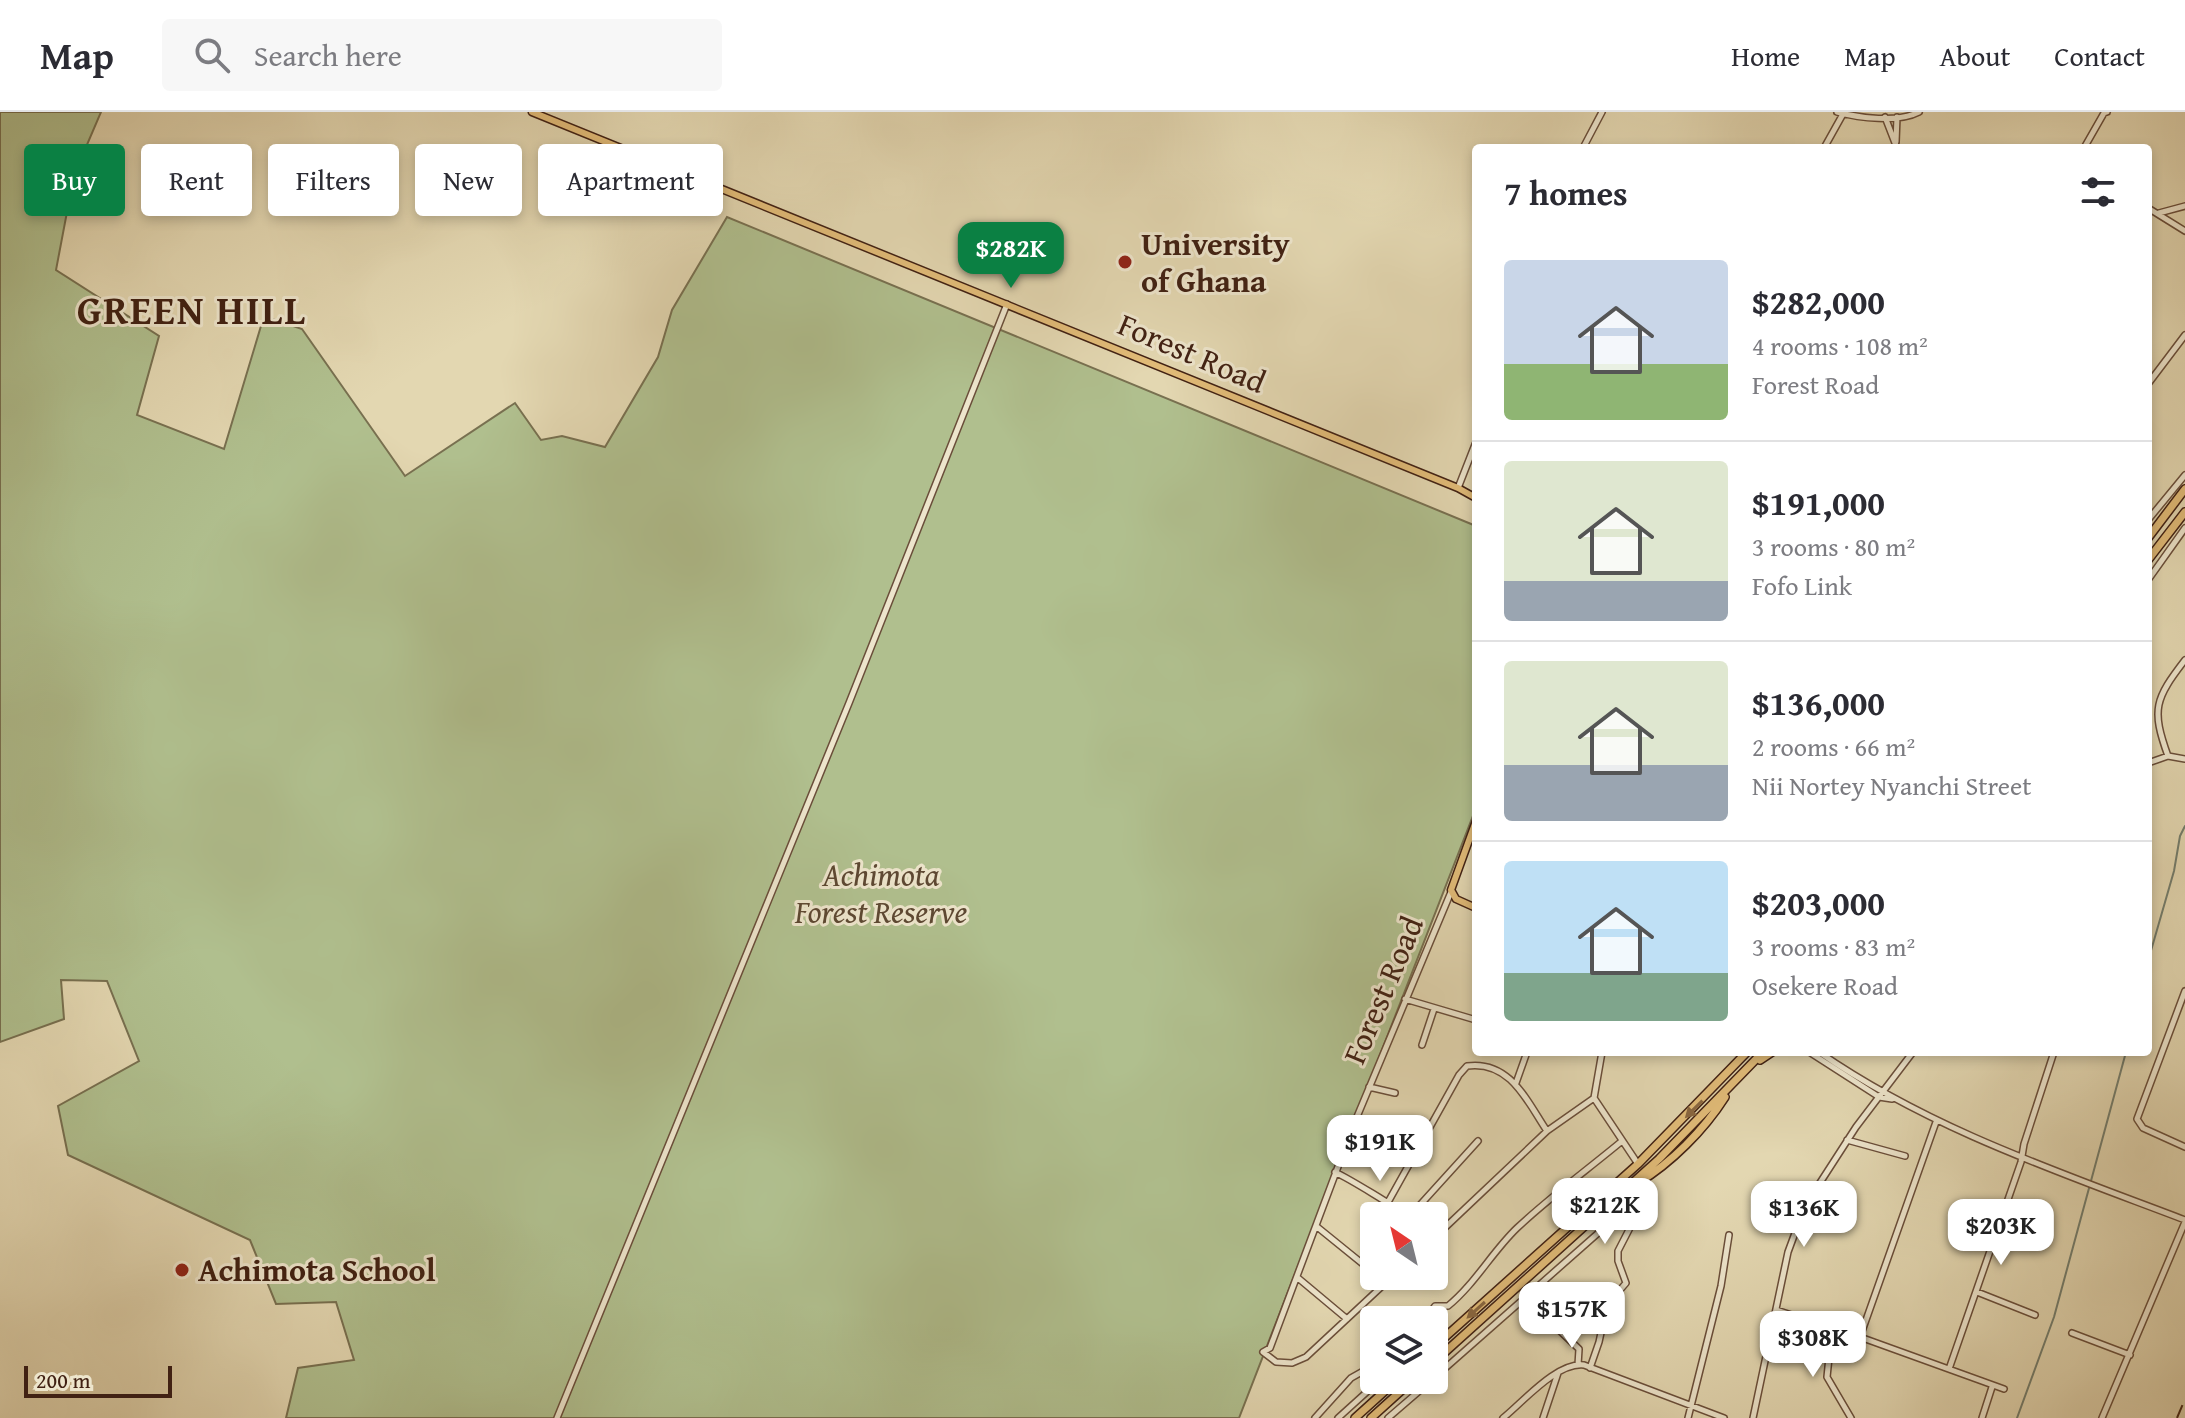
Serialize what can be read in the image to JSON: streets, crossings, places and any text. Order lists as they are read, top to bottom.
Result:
{
  "streets": {
    "main road": ["Forest Road"]
  },
  "districts": ["GREEN HILL"],
  "parks": ["Achimota Forest Reserve"],
  "places": ["University of Ghana", "Achimota School"],
  "scale_bar": "200 m",
  "north": "top left",
  "page": {
    "header": "Map",
    "search": "Search here",
    "nav": [
      "Home",
      "Map",
      "About",
      "Contact"
    ],
    "chip": [
      "Buy",
      "Rent",
      "Filters",
      "New",
      "Apartment"
    ],
    "heading": "7 homes",
    "price": [
      "$282K",
      "$191K",
      "$212K",
      "$136K",
      "$203K",
      "$157K",
      "$308K"
    ],
    "list": [
      {
        "name": "$282,000",
        "note": "4 rooms · 108 m² · Forest Road"
      },
      {
        "name": "$191,000",
        "note": "3 rooms · 80 m² · Fofo Link"
      },
      {
        "name": "$136,000",
        "note": "2 rooms · 66 m² · Nii Nortey Nyanchi Street"
      },
      {
        "name": "$203,000",
        "note": "3 rooms · 83 m² · Osekere Road"
      }
    ],
    "scale": "200 m"
  }
}
